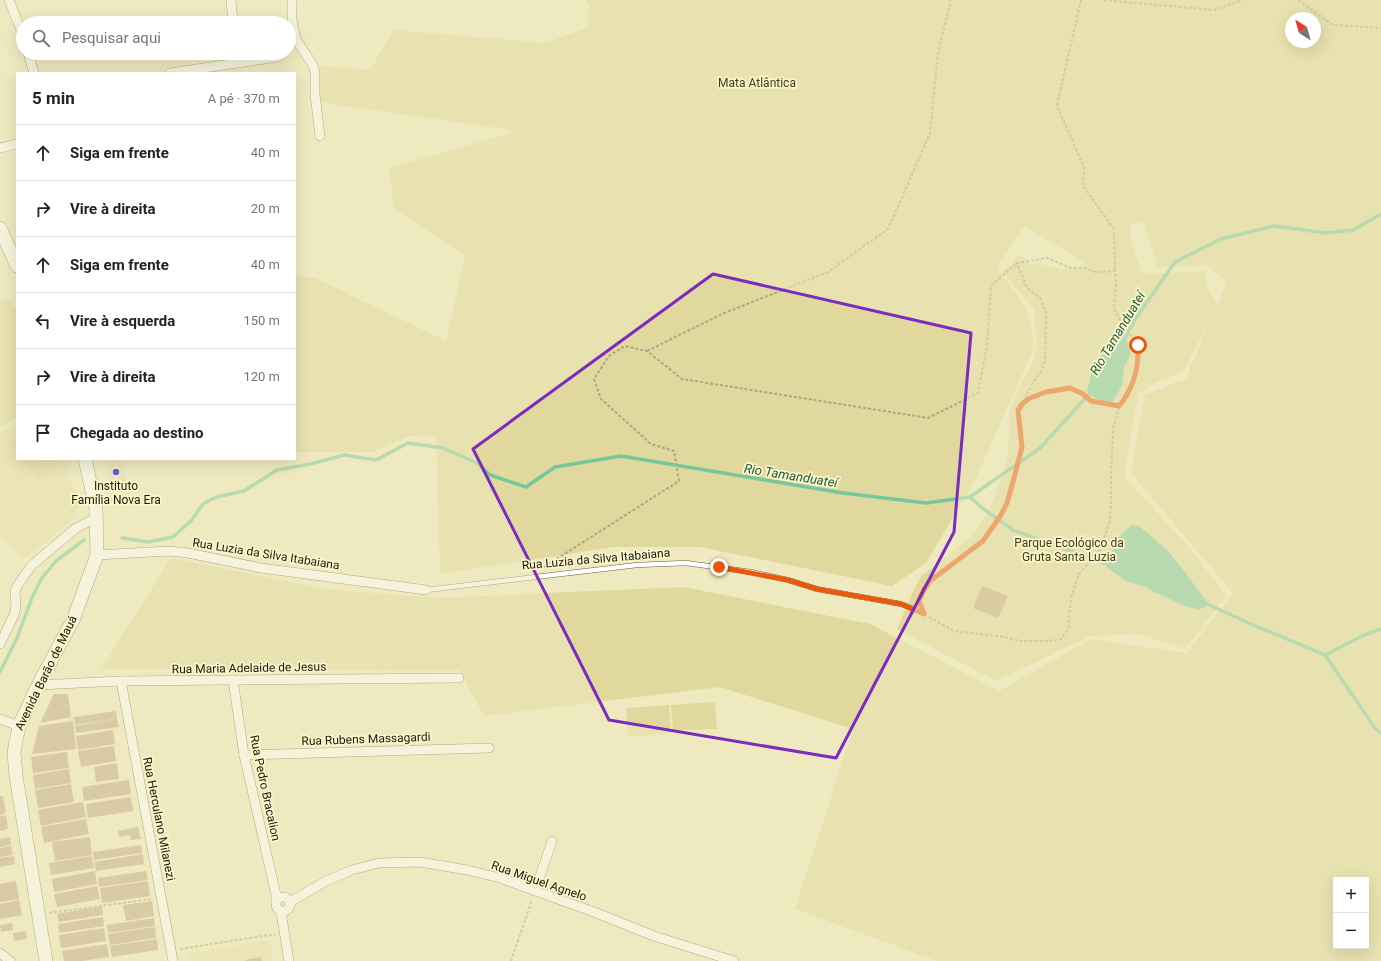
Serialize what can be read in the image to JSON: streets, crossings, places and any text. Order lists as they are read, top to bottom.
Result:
{
  "streets": {
    "street": [
      "Rua Luzia da Silva Itabaiana",
      "Rua Maria Adelaide de Jesus",
      "Avenida Barão de Mauá",
      "Rua Rubens Massagardi",
      "Rua Pedro Bracalion",
      "Rua Herculano Milanezi",
      "Rua Miguel Agnelo"
    ]
  },
  "crossings": [
    ["Rua Luzia da Silva Itabaiana", "Avenida Barão de Mauá"],
    ["Rua Maria Adelaide de Jesus", "Avenida Barão de Mauá"],
    ["Rua Maria Adelaide de Jesus", "Rua Pedro Bracalion"],
    ["Rua Maria Adelaide de Jesus", "Rua Herculano Milanezi"],
    ["Rua Rubens Massagardi", "Rua Pedro Bracalion"],
    ["Rua Pedro Bracalion", "Rua Miguel Agnelo"]
  ],
  "water": ["Rio Tamanduateí"],
  "parks": ["Mata Atlântica", "Parque Ecológico da Gruta Santa Luzia"],
  "places": ["Instituto Família Nova Era"],
  "north": "top left",
  "page": {
    "search": "Pesquisar aqui",
    "heading": ["5 min", "A pé · 370 m"],
    "list": [
      ["Siga em frente", "40 m"],
      ["Vire à direita", "20 m"],
      ["Siga em frente", "40 m"],
      ["Vire à esquerda", "150 m"],
      ["Vire à direita", "120 m"],
      "Chegada ao destino"
    ],
    "map_buttons": ["+", "−"]
  }
}
